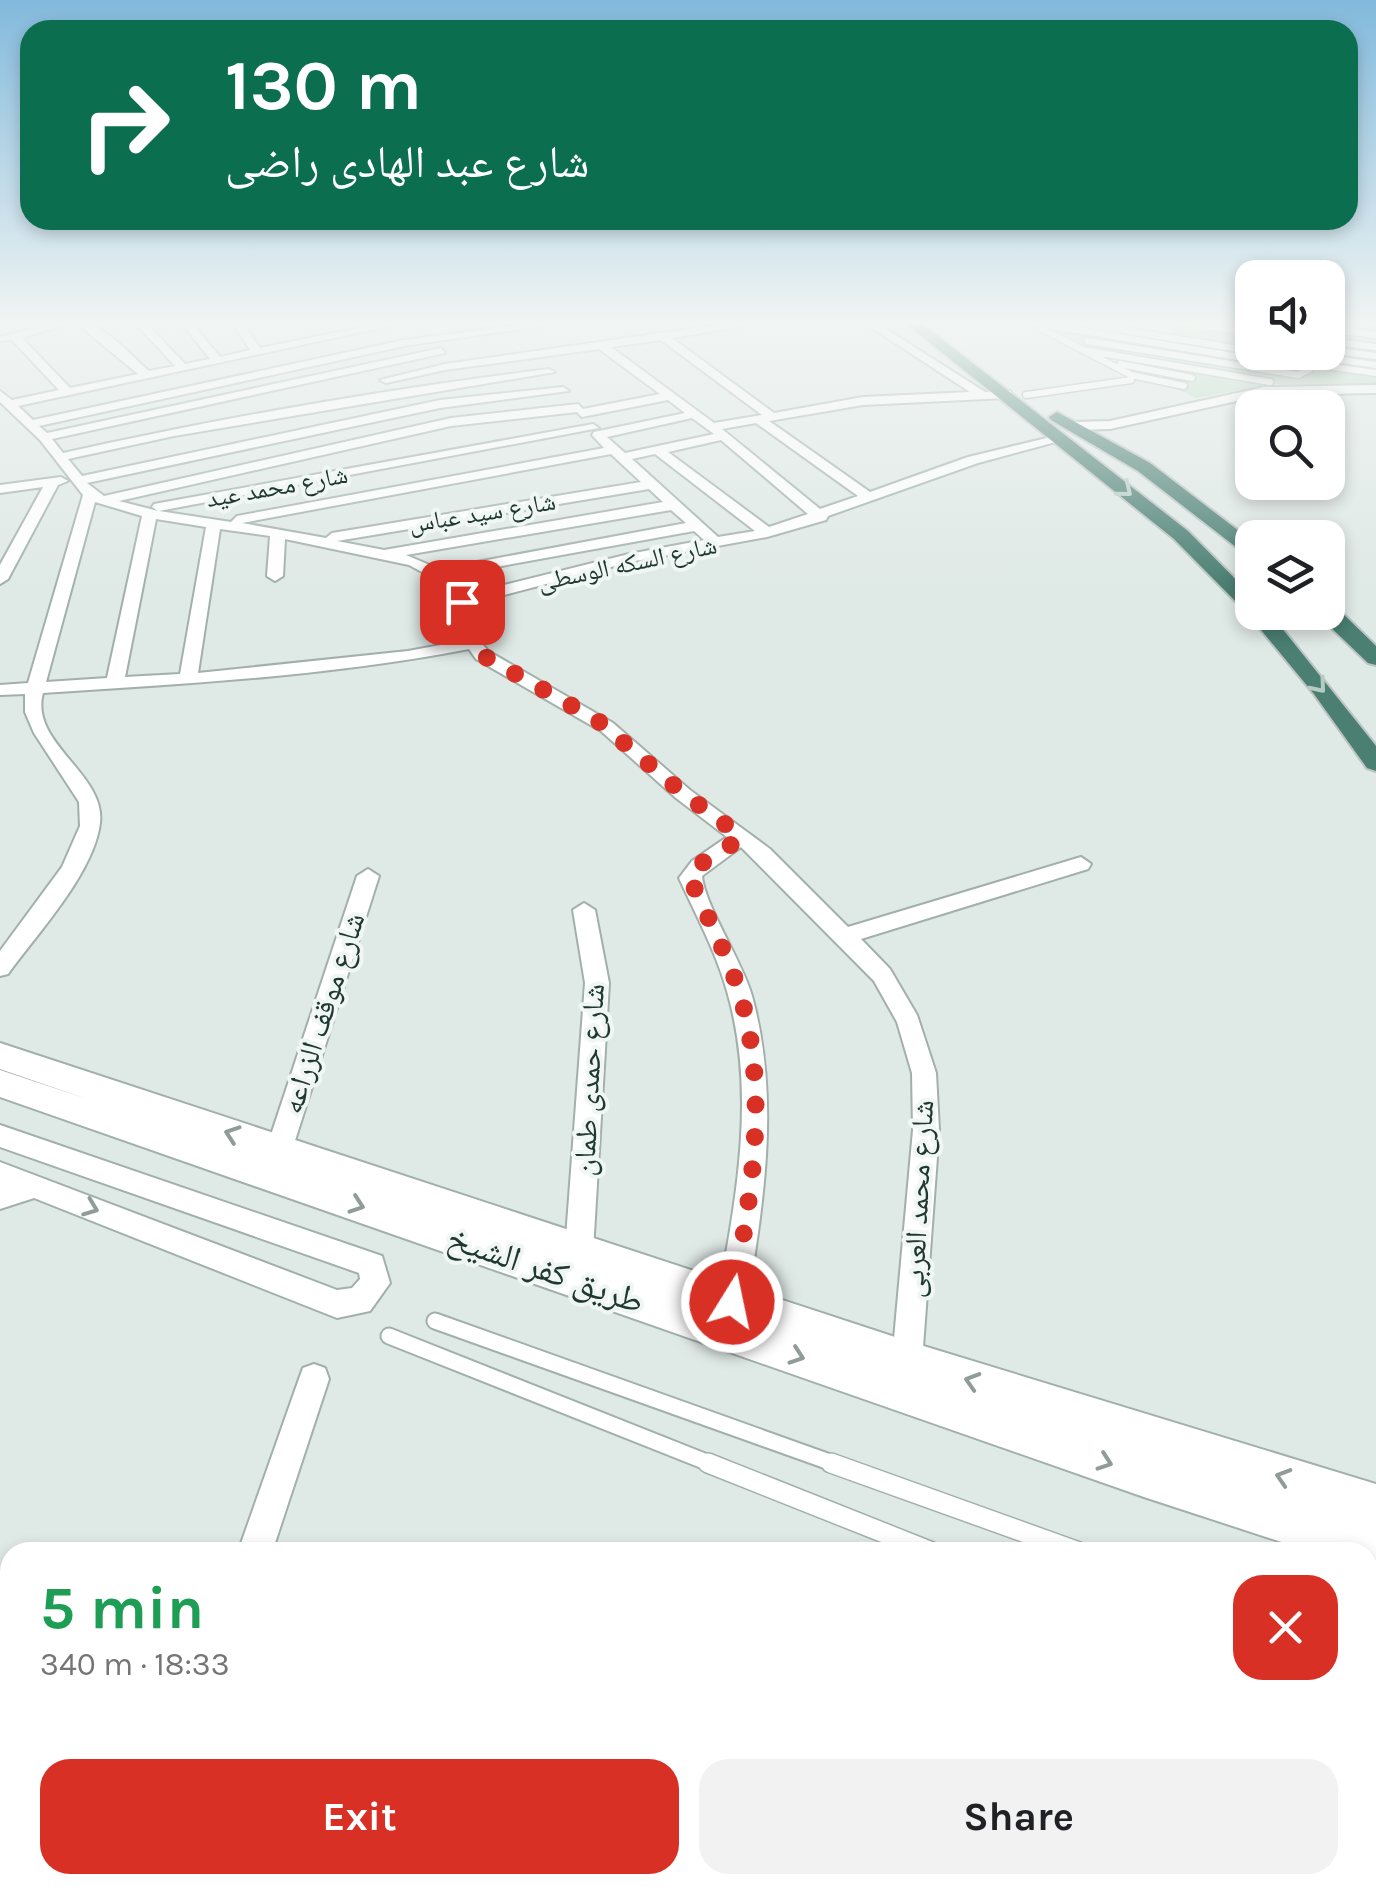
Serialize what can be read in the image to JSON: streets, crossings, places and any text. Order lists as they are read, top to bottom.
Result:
{
  "streets": {
    "street": [
      "شارع محمد عيد",
      "شارع سيد عباس",
      "شارع السكه الوسطى",
      "شارع موقف الزراعه",
      "شارع حمدى طمان",
      "شارع محمد العربى",
      "طريق كفر الشيخ"
    ]
  },
  "crossings": [
    ["شارع موقف الزراعه", "طريق كفر الشيخ"],
    ["شارع حمدى طمان", "طريق كفر الشيخ"],
    ["شارع محمد العربى", "طريق كفر الشيخ"]
  ],
  "page": {
    "turn": ["130 m", "شارع عبد الهادى راضى"],
    "heading": ["5 min", "340 m · 18:33"],
    "buttons": ["Exit", "Share"]
  }
}
